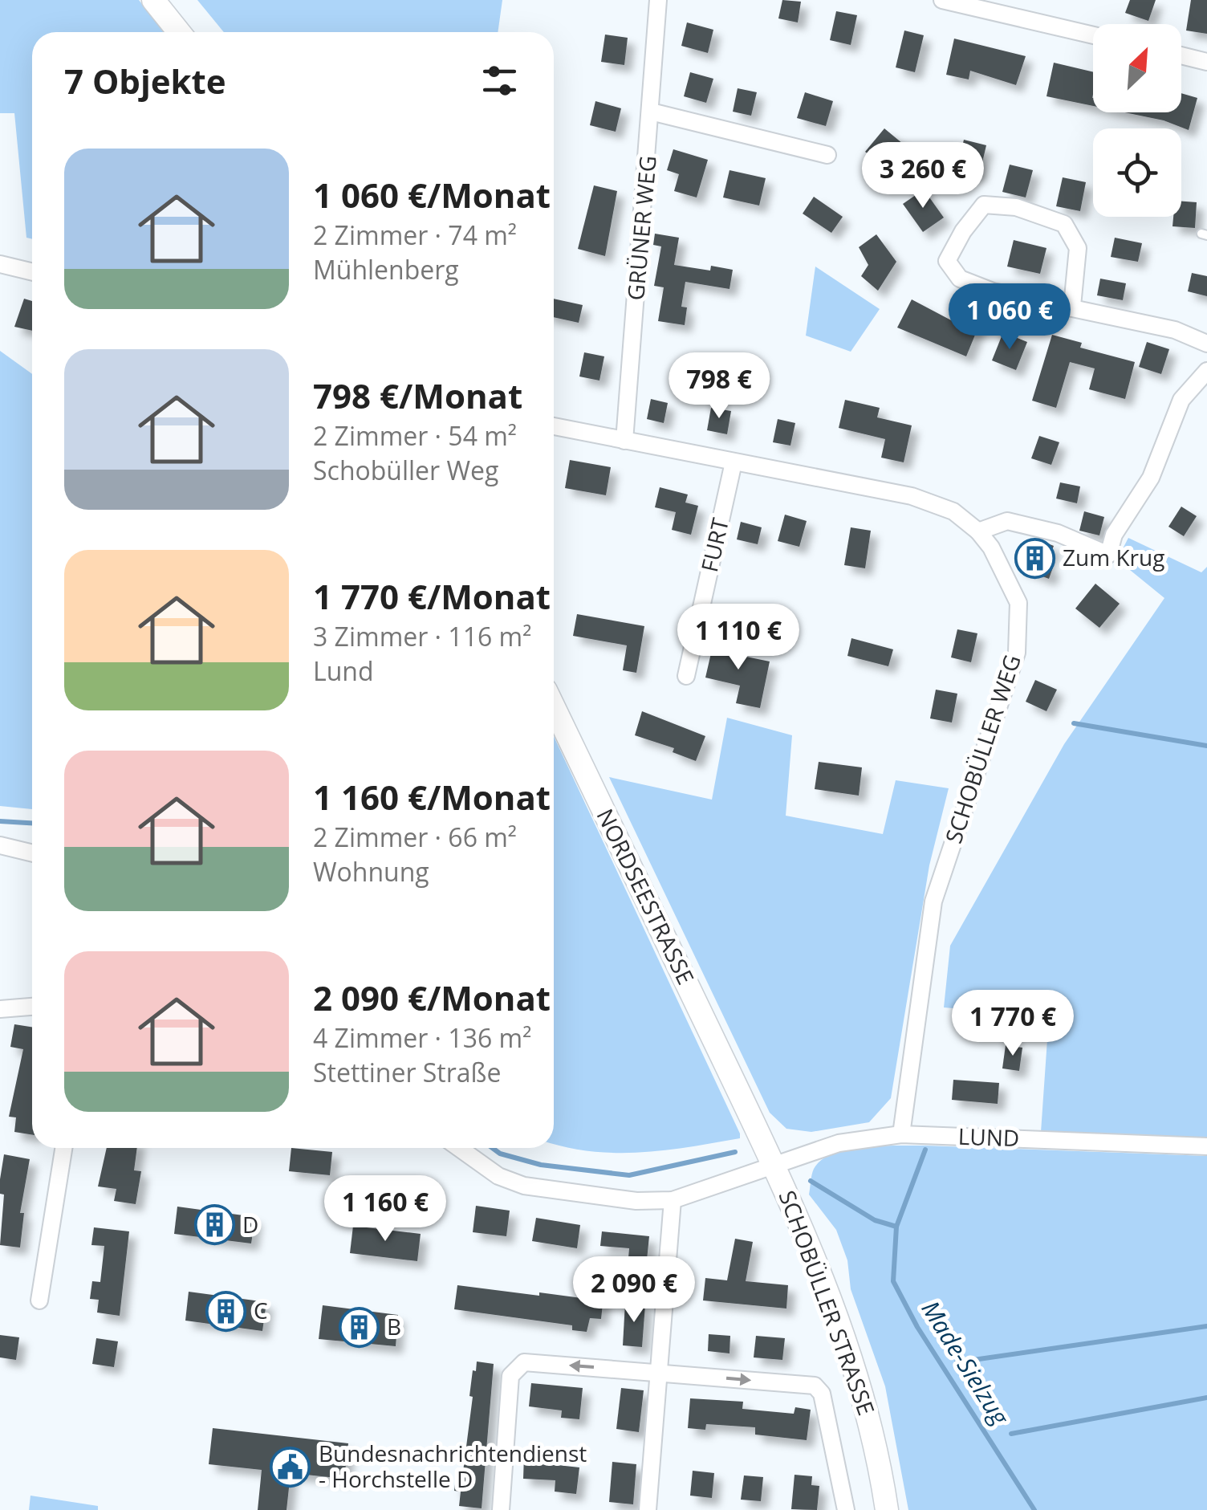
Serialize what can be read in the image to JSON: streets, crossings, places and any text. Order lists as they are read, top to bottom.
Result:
{
  "streets": {
    "main road": ["NORDSEESTRASSE", "SCHOBÜLLER STRASSE"],
    "street": [
      "GRÜNER WEG",
      "FURT",
      "SCHOBÜLLER WEG",
      "LUND"
    ]
  },
  "crossings": [
    ["GRÜNER WEG", "SCHOBÜLLER WEG"],
    ["FURT", "SCHOBÜLLER WEG"],
    ["SCHOBÜLLER WEG", "LUND"],
    ["NORDSEESTRASSE", "SCHOBÜLLER STRASSE"],
    ["LUND", "SCHOBÜLLER STRASSE"]
  ],
  "water": ["Made-Sielzug"],
  "places": {
    "building": [
      "Zum Krug",
      "D",
      "C",
      "B"
    ],
    "public building": ["Bundesnachrichtendienst - Horchstelle D"]
  },
  "north": "top right",
  "page": {
    "heading": "7 Objekte",
    "list": [
      {
        "name": "1 060 €/Monat",
        "note": "2 Zimmer · 74 m² · Mühlenberg"
      },
      {
        "name": "798 €/Monat",
        "note": "2 Zimmer · 54 m² · Schobüller Weg"
      },
      {
        "name": "1 770 €/Monat",
        "note": "3 Zimmer · 116 m² · Lund"
      },
      {
        "name": "1 160 €/Monat",
        "note": "2 Zimmer · 66 m² · Wohnung"
      },
      {
        "name": "2 090 €/Monat",
        "note": "4 Zimmer · 136 m² · Stettiner Straße"
      }
    ],
    "price": [
      "3 260 €",
      "1 060 €",
      "798 €",
      "1 110 €",
      "1 770 €",
      "1 160 €",
      "2 090 €"
    ]
  }
}
